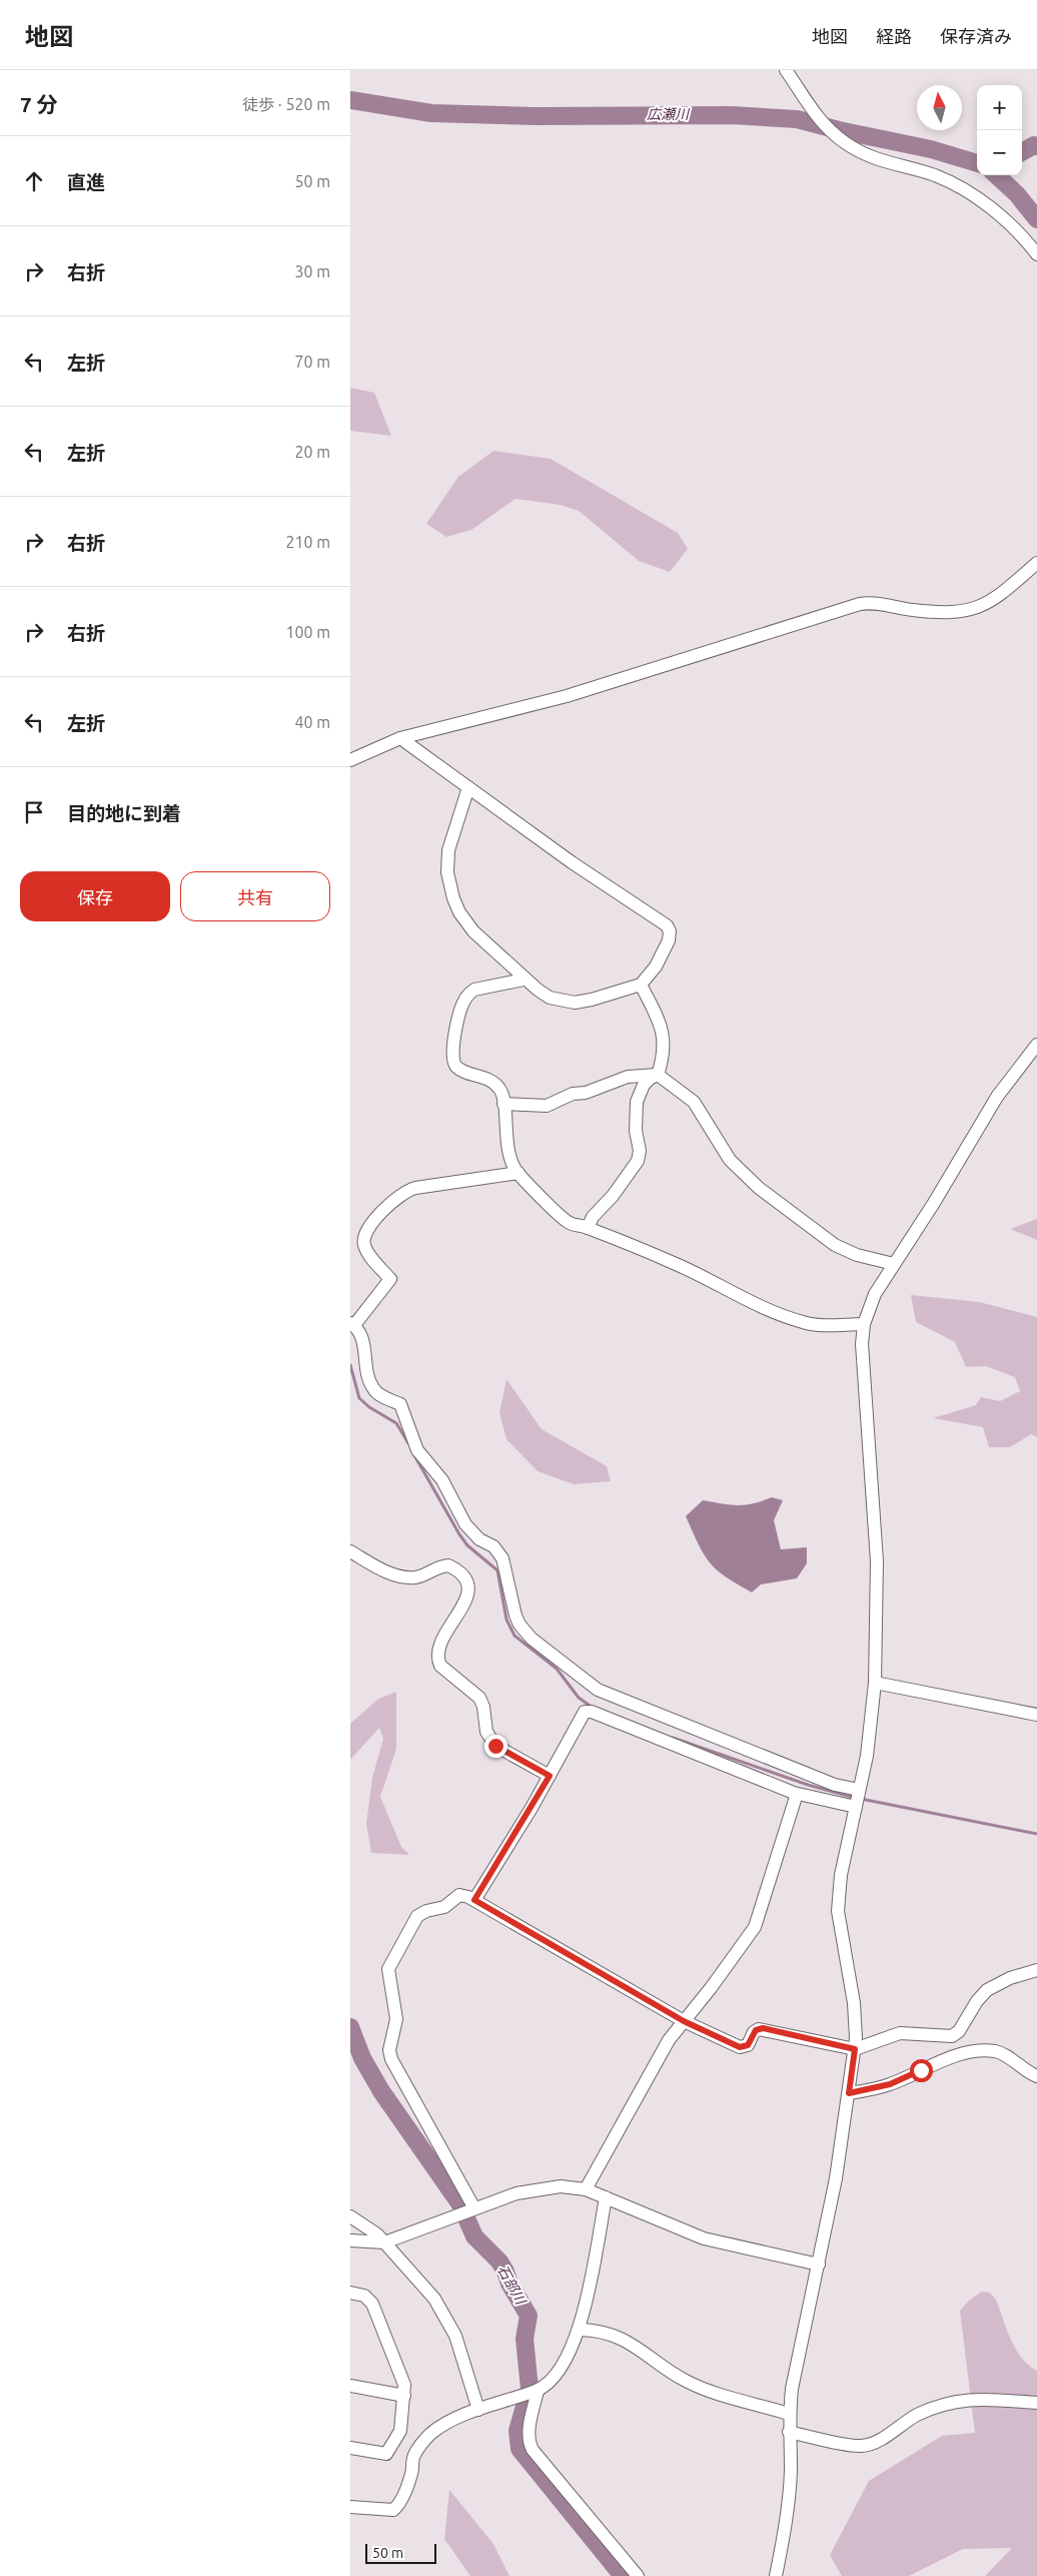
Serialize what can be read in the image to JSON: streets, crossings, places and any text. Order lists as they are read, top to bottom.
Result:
{
  "water": ["広瀬川", "石部川"],
  "scale_bar": "50 m",
  "north": "top",
  "page": {
    "header": "地図",
    "nav": ["地図", "経路", "保存済み"],
    "heading": ["7 分", "徒歩 · 520 m"],
    "map_buttons": ["+", "−"],
    "list": [
      ["直進", "50 m"],
      ["右折", "30 m"],
      ["左折", "70 m"],
      ["左折", "20 m"],
      ["右折", "210 m"],
      ["右折", "100 m"],
      ["左折", "40 m"],
      "目的地に到着"
    ],
    "buttons": ["保存", "共有"],
    "scale": "50 m"
  }
}
